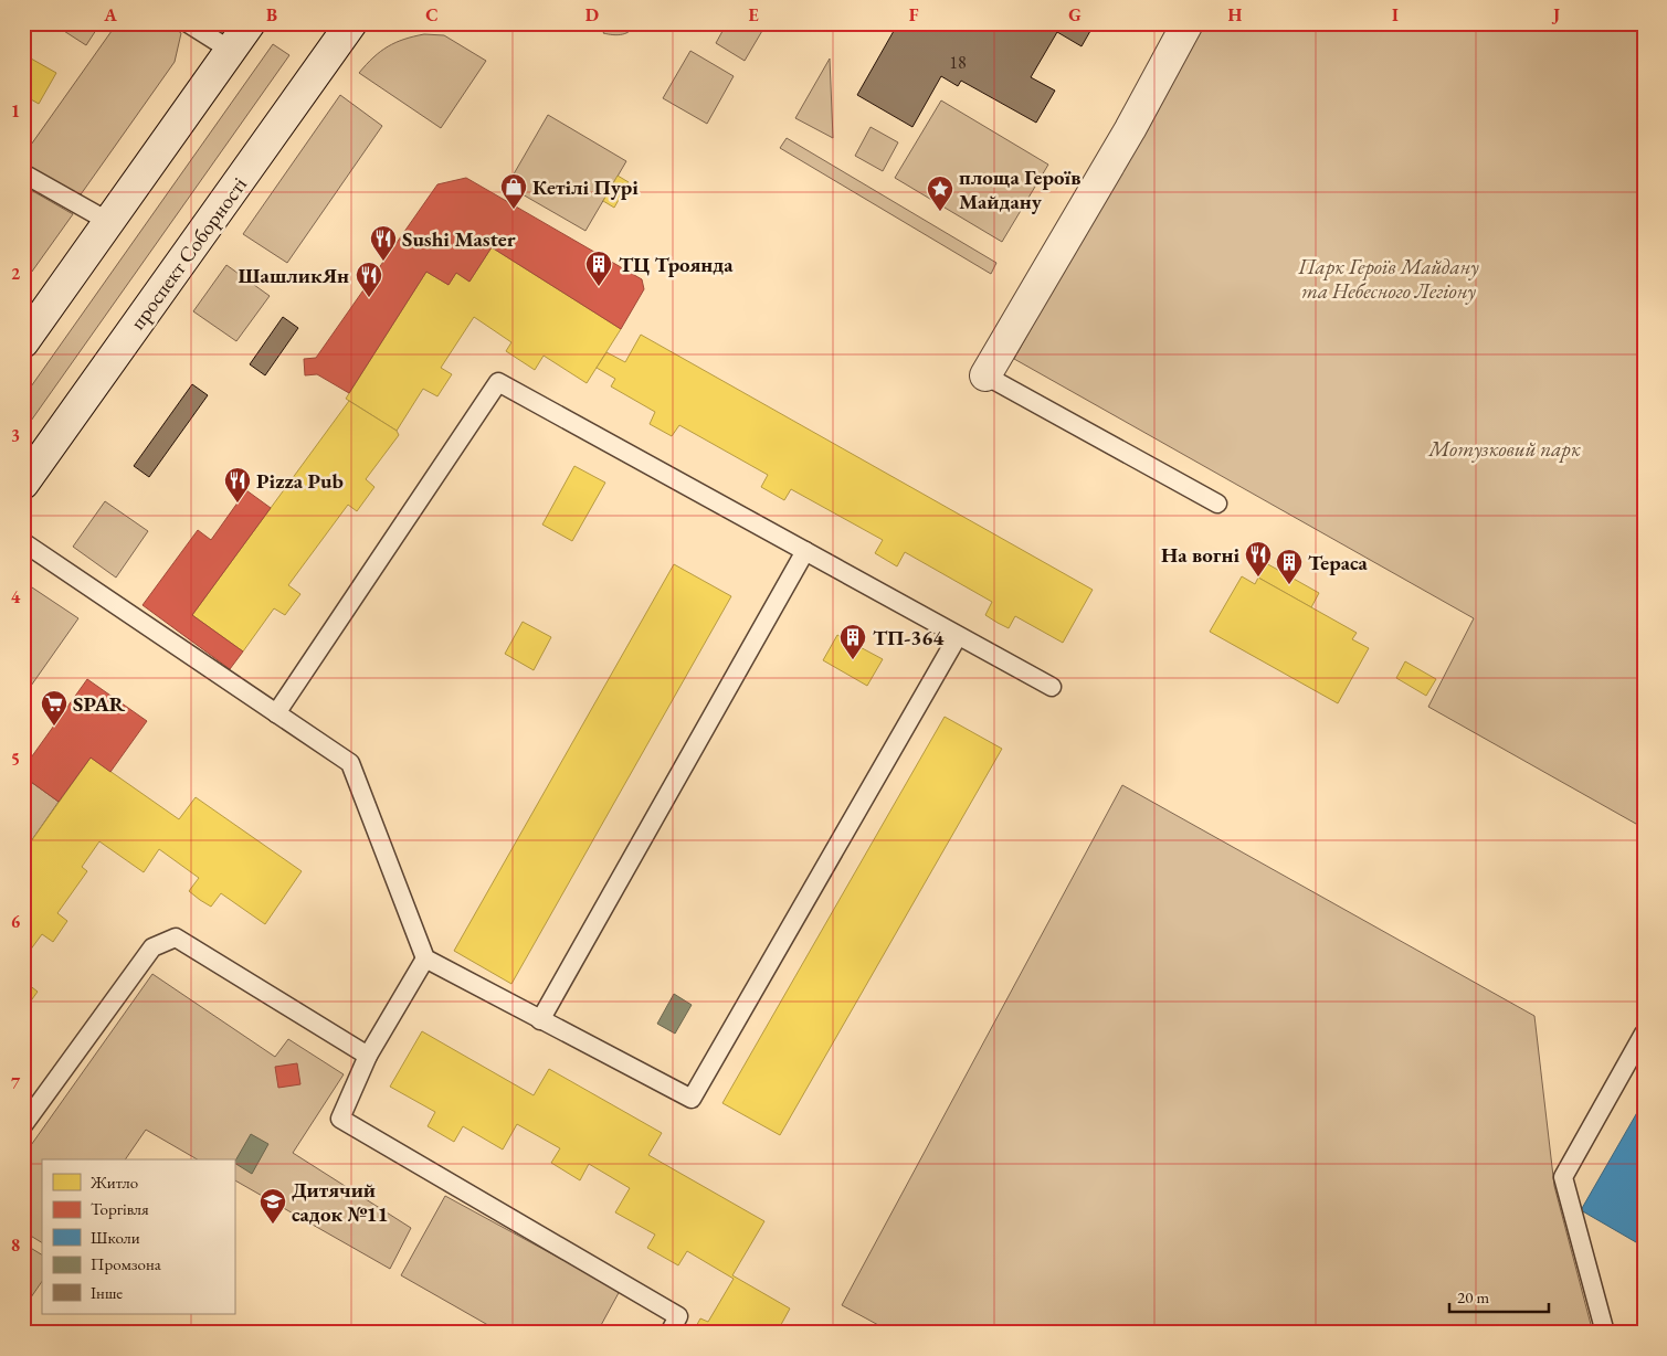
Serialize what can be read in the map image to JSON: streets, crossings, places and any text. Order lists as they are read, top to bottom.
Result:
{
  "streets": {
    "main road": ["проспект Соборності"]
  },
  "parks": ["Парк Героїв Майдану та Небесного Легіону", "Мотузковий парк"],
  "places": {
    "shop": ["Кетілі Пурі"],
    "place": ["площа Героїв Майдану"],
    "restaurant": [
      "Sushi Master",
      "ШашликЯн",
      "Pizza Pub",
      "На вогні"
    ],
    "building": ["ТЦ Троянда", "Тераса", "ТП-364"],
    "supermarket": ["SPAR"],
    "school or university": ["Дитячий садок №11"]
  },
  "house_numbers": ["18"],
  "legend": [
    "Житло",
    "Торгівля",
    "Школи",
    "Промзона",
    "Інше"
  ],
  "scale_bar": "20 m",
  "grid": {
    "columns": [
      "A",
      "B",
      "C",
      "D",
      "E",
      "F",
      "G",
      "H",
      "I",
      "J"
    ],
    "rows": [
      "1",
      "2",
      "3",
      "4",
      "5",
      "6",
      "7",
      "8"
    ]
  }
}
